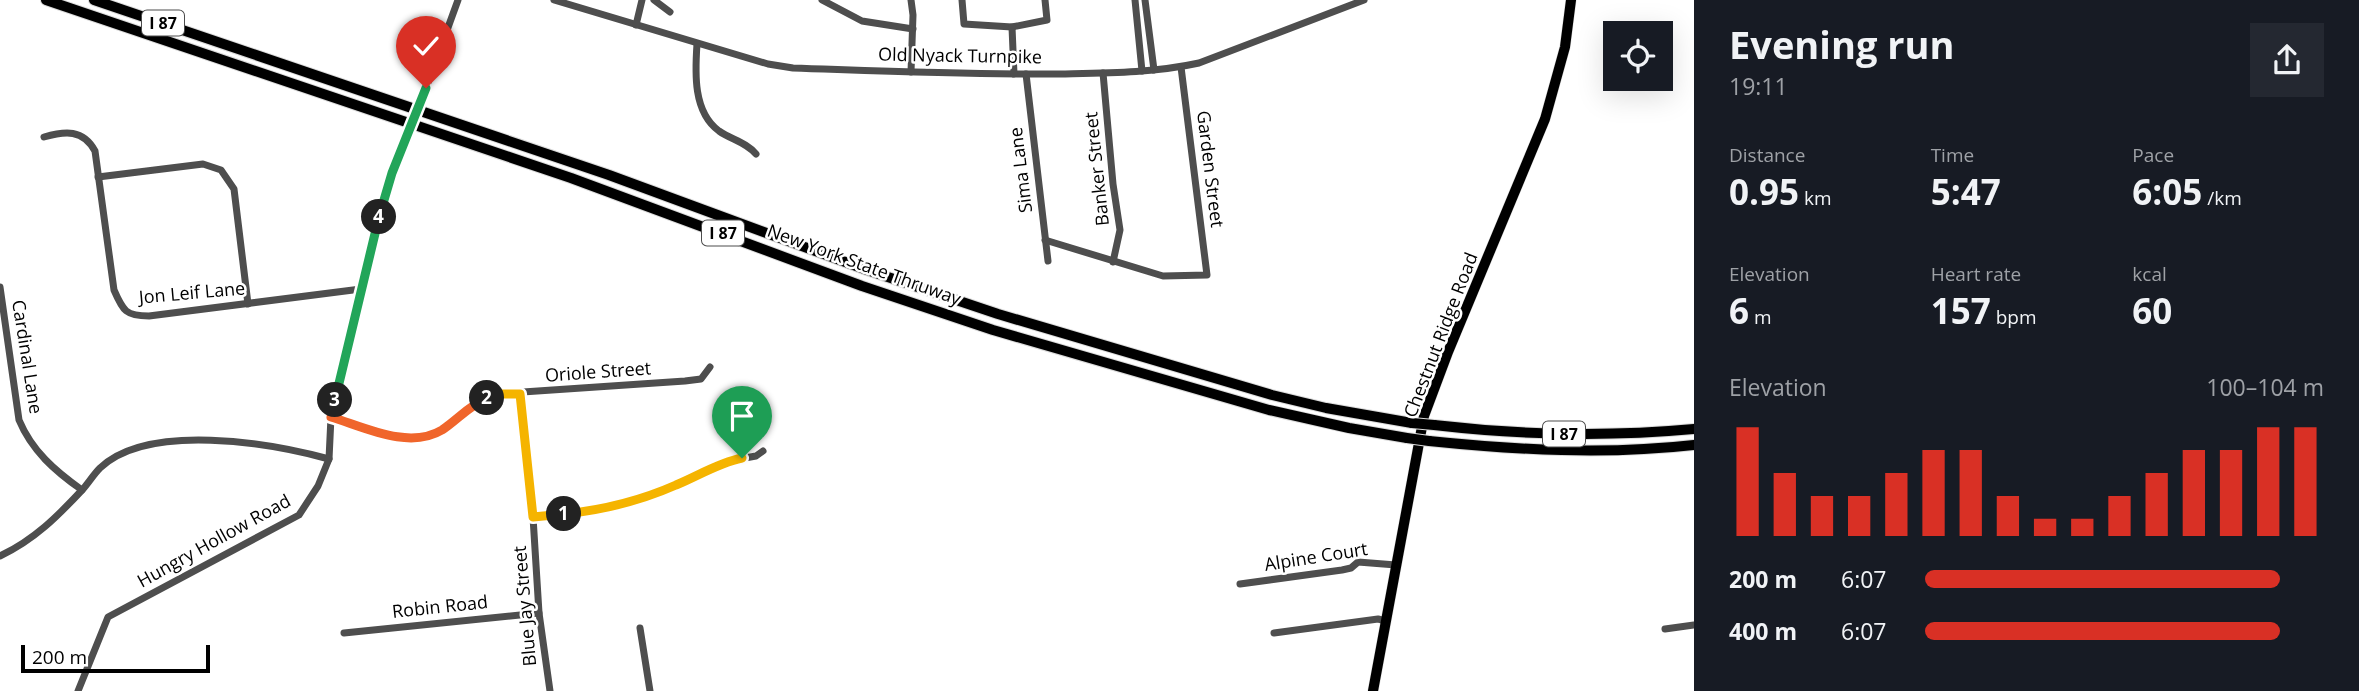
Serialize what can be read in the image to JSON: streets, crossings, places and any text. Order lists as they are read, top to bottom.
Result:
{
  "streets": {
    "highway": ["I 87", "New York State Thruway"],
    "main road": ["Chestnut Ridge Road"],
    "street": [
      "Old Nyack Turnpike",
      "Banker Street",
      "Garden Street",
      "Sima Lane",
      "Jon Leif Lane",
      "Cardinal Lane",
      "Oriole Street",
      "Hungry Hollow Road",
      "Alpine Court",
      "Blue Jay Street",
      "Robin Road"
    ]
  },
  "crossings": [
    ["Old Nyack Turnpike", "Banker Street"],
    ["Old Nyack Turnpike", "Garden Street"],
    ["Old Nyack Turnpike", "Sima Lane"],
    ["Banker Street", "Garden Street"],
    ["Jon Leif Lane", "Hungry Hollow Road"],
    ["Chestnut Ridge Road", "Alpine Court"],
    ["Oriole Street", "Hungry Hollow Road"],
    ["Oriole Street", "Blue Jay Street"],
    ["Blue Jay Street", "Robin Road"]
  ],
  "scale_bar": "200 m",
  "page": {
    "heading": ["Evening run", "19:11"],
    "stats": [
      ["Distance", "0.95 km"],
      ["Time", "5:47"],
      ["Pace", "6:05 /km"],
      ["Elevation", "6 m"],
      ["Heart rate", "157 bpm"],
      ["kcal", "60"]
    ],
    "pins": [
      "4",
      "2",
      "3",
      "1"
    ],
    "chart": ["Elevation", "100–104 m"],
    "list": [
      {
        "name": "200 m",
        "note": "6:07"
      },
      {
        "name": "400 m",
        "note": "6:07"
      }
    ],
    "scale": "200 m"
  }
}
